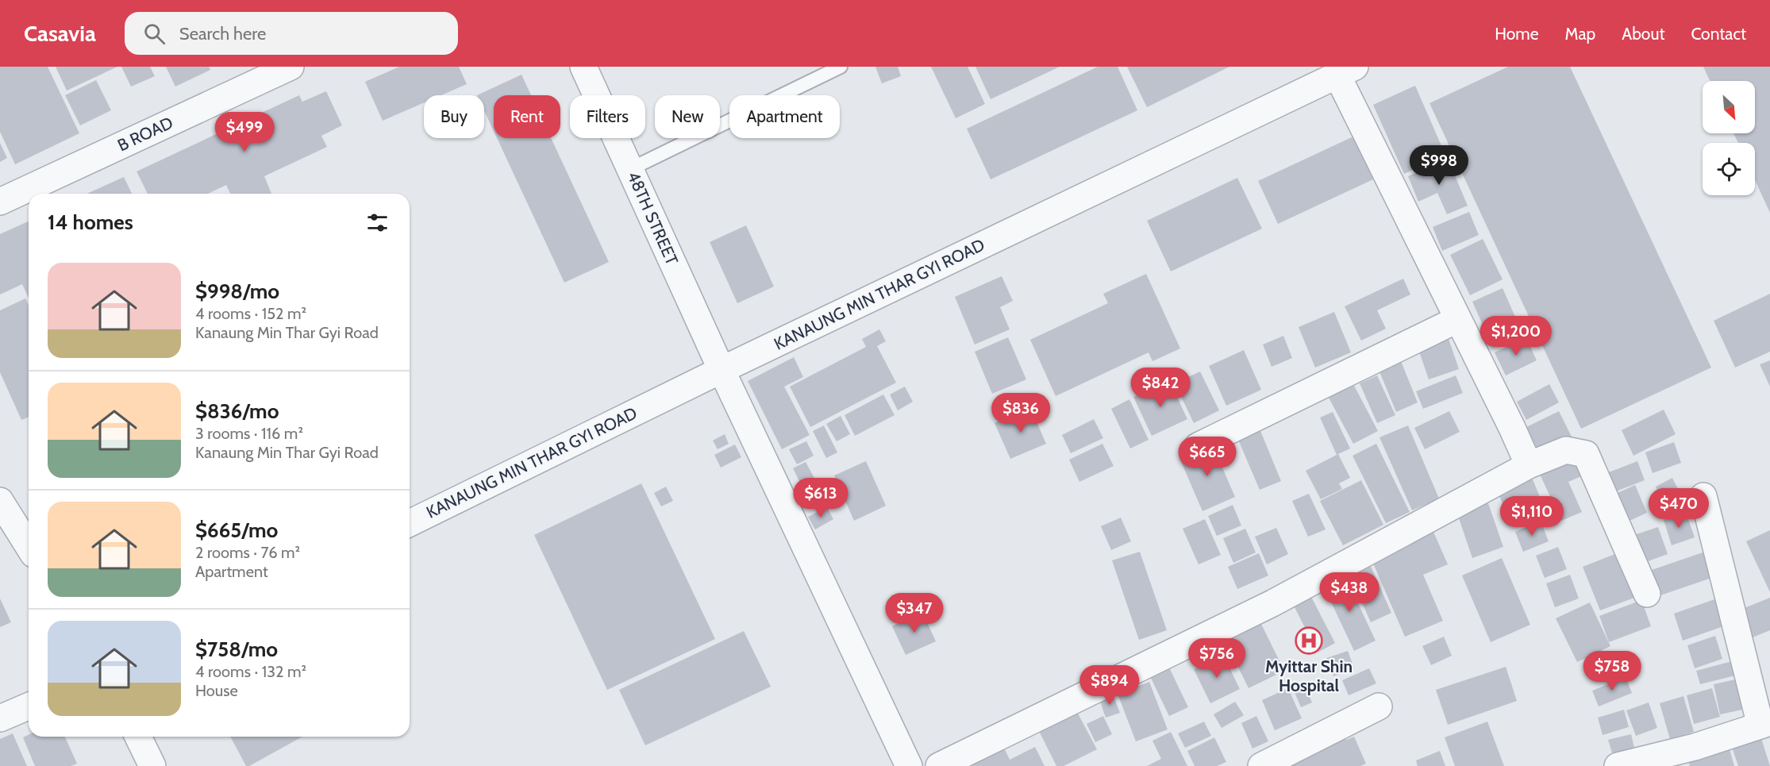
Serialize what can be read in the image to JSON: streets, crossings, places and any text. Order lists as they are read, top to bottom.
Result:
{
  "streets": {
    "street": ["B ROAD", "48TH STREET", "KANAUNG MIN THAR GYI ROAD"]
  },
  "crossings": [
    ["48TH STREET", "KANAUNG MIN THAR GYI ROAD"]
  ],
  "places": {
    "hospital": ["Myittar Shin Hospital"]
  },
  "north": "bottom right",
  "page": {
    "header": "Casavia",
    "search": "Search here",
    "nav": [
      "Home",
      "Map",
      "About",
      "Contact"
    ],
    "chip": [
      "Buy",
      "Rent",
      "Filters",
      "New",
      "Apartment"
    ],
    "price": [
      "$499",
      "$998",
      "$1,200",
      "$842",
      "$836",
      "$665",
      "$613",
      "$470",
      "$1,110",
      "$438",
      "$347",
      "$756",
      "$758",
      "$894"
    ],
    "heading": "14 homes",
    "list": [
      {
        "name": "$998/mo",
        "note": "4 rooms · 152 m² · Kanaung Min Thar Gyi Road"
      },
      {
        "name": "$836/mo",
        "note": "3 rooms · 116 m² · Kanaung Min Thar Gyi Road"
      },
      {
        "name": "$665/mo",
        "note": "2 rooms · 76 m² · Apartment"
      },
      {
        "name": "$758/mo",
        "note": "4 rooms · 132 m² · House"
      }
    ]
  }
}
